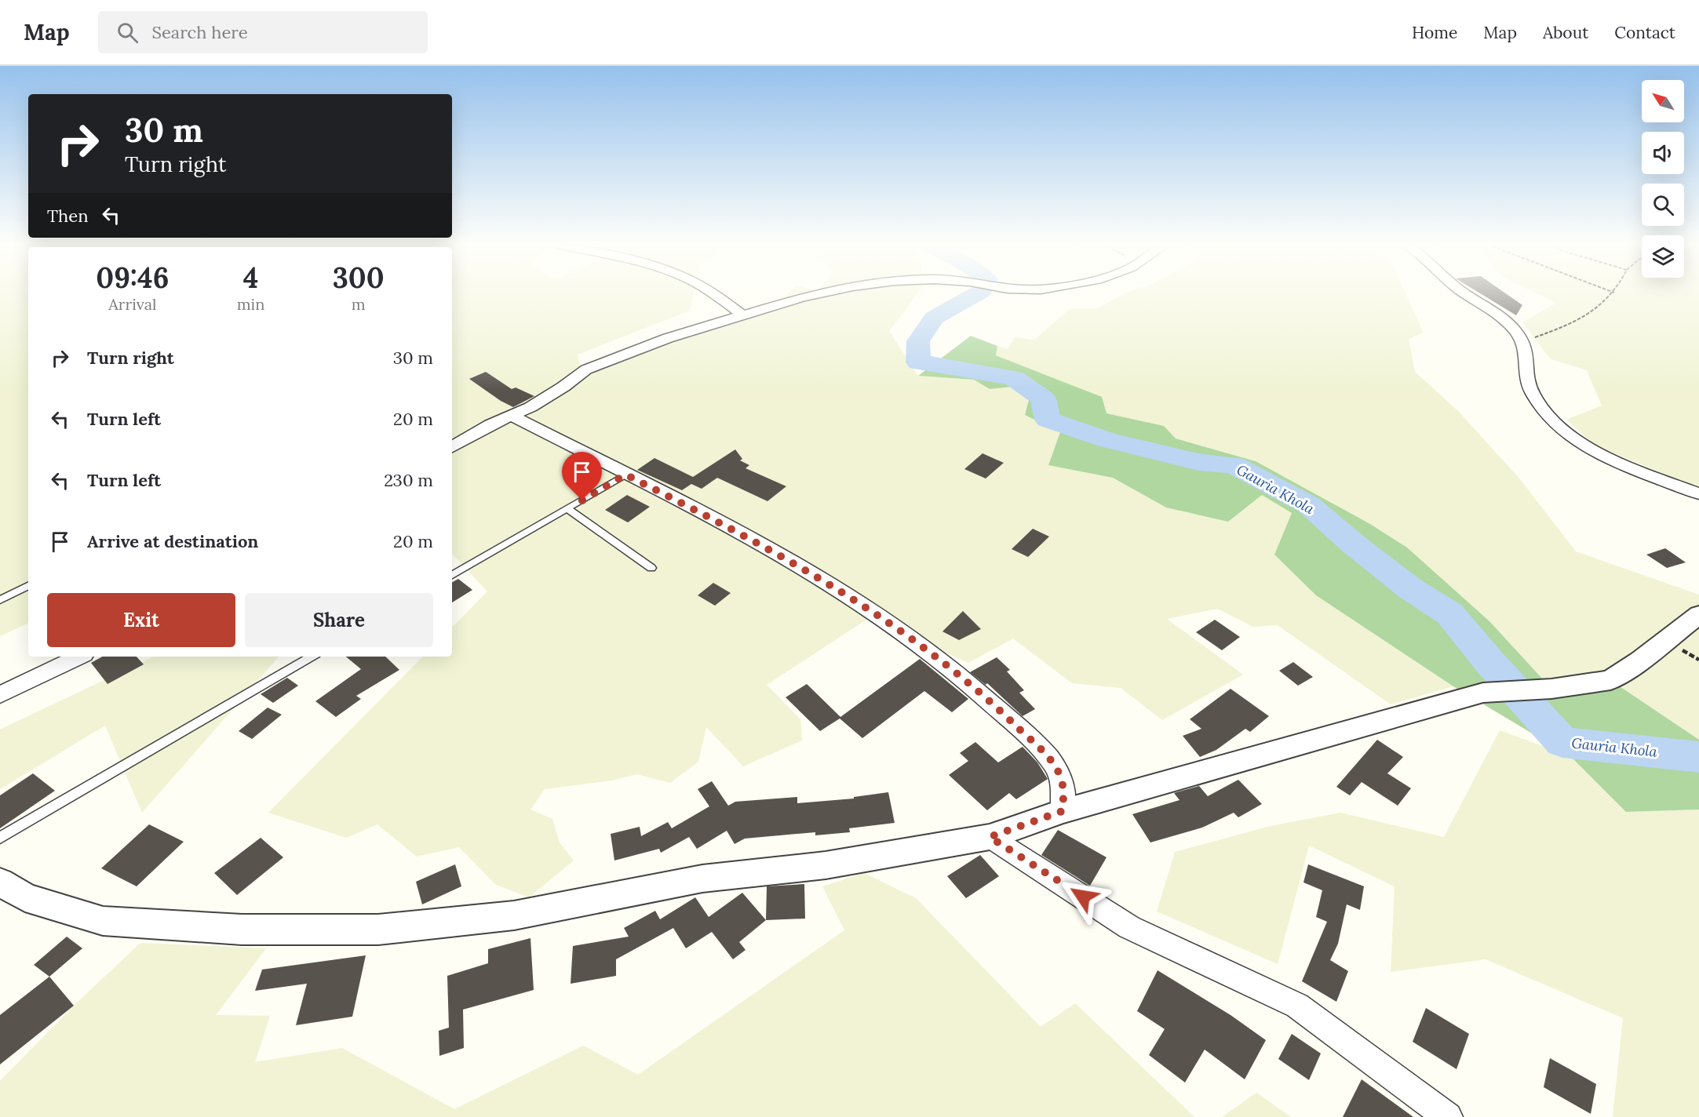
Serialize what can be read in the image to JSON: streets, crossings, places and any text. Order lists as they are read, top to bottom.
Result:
{
  "water": ["Gauria Khola"],
  "north": "top left",
  "page": {
    "header": "Map",
    "search": "Search here",
    "nav": [
      "Home",
      "Map",
      "About",
      "Contact"
    ],
    "turn": ["30 m", "Turn right"],
    "then": "Then",
    "eta": [
      "09:46",
      "Arrival",
      "4",
      "min",
      "300",
      "m"
    ],
    "list": [
      {
        "name": "Turn right",
        "value": "30 m"
      },
      {
        "name": "Turn left",
        "value": "20 m"
      },
      {
        "name": "Turn left",
        "value": "230 m"
      },
      {
        "name": "Arrive at destination",
        "value": "20 m"
      }
    ],
    "buttons": ["Exit", "Share"]
  }
}
